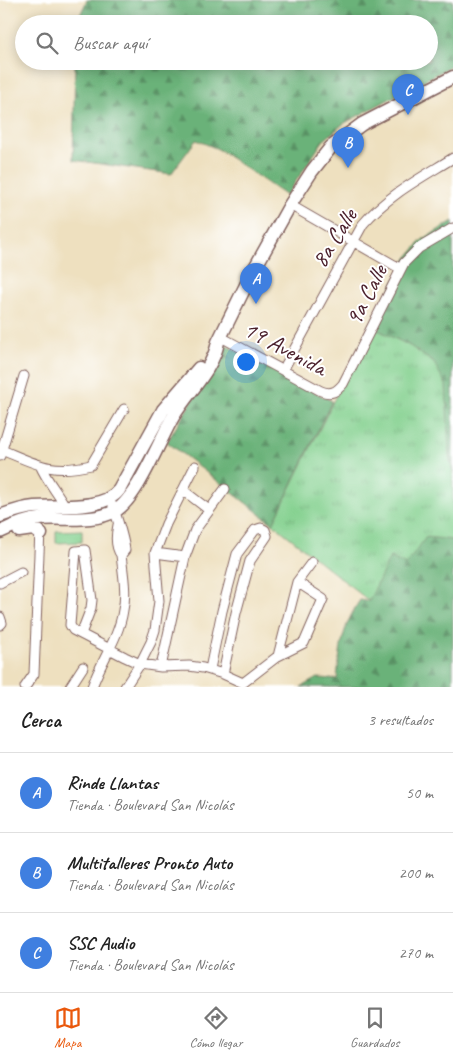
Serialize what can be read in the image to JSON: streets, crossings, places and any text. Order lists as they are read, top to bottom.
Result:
{
  "streets": {
    "street": ["8a Calle", "9a Calle", "19 Avenida"]
  },
  "crossings": [
    ["8a Calle", "19 Avenida"],
    ["9a Calle", "19 Avenida"]
  ],
  "page": {
    "search": "Buscar aquí",
    "pins": ["C", "B", "A"],
    "heading": ["Cerca", "3 resultados"],
    "list": [
      {
        "mark": "A",
        "name": "Rinde Llantas",
        "note": "Tienda · Boulevard San Nicolás",
        "value": "50 m"
      },
      {
        "mark": "B",
        "name": "Multitalleres Pronto Auto",
        "note": "Tienda · Boulevard San Nicolás",
        "value": "200 m"
      },
      {
        "mark": "C",
        "name": "SSC Audio",
        "note": "Tienda · Boulevard San Nicolás",
        "value": "270 m"
      }
    ],
    "nav": ["Mapa", "Cómo llegar", "Guardados"]
  }
}
